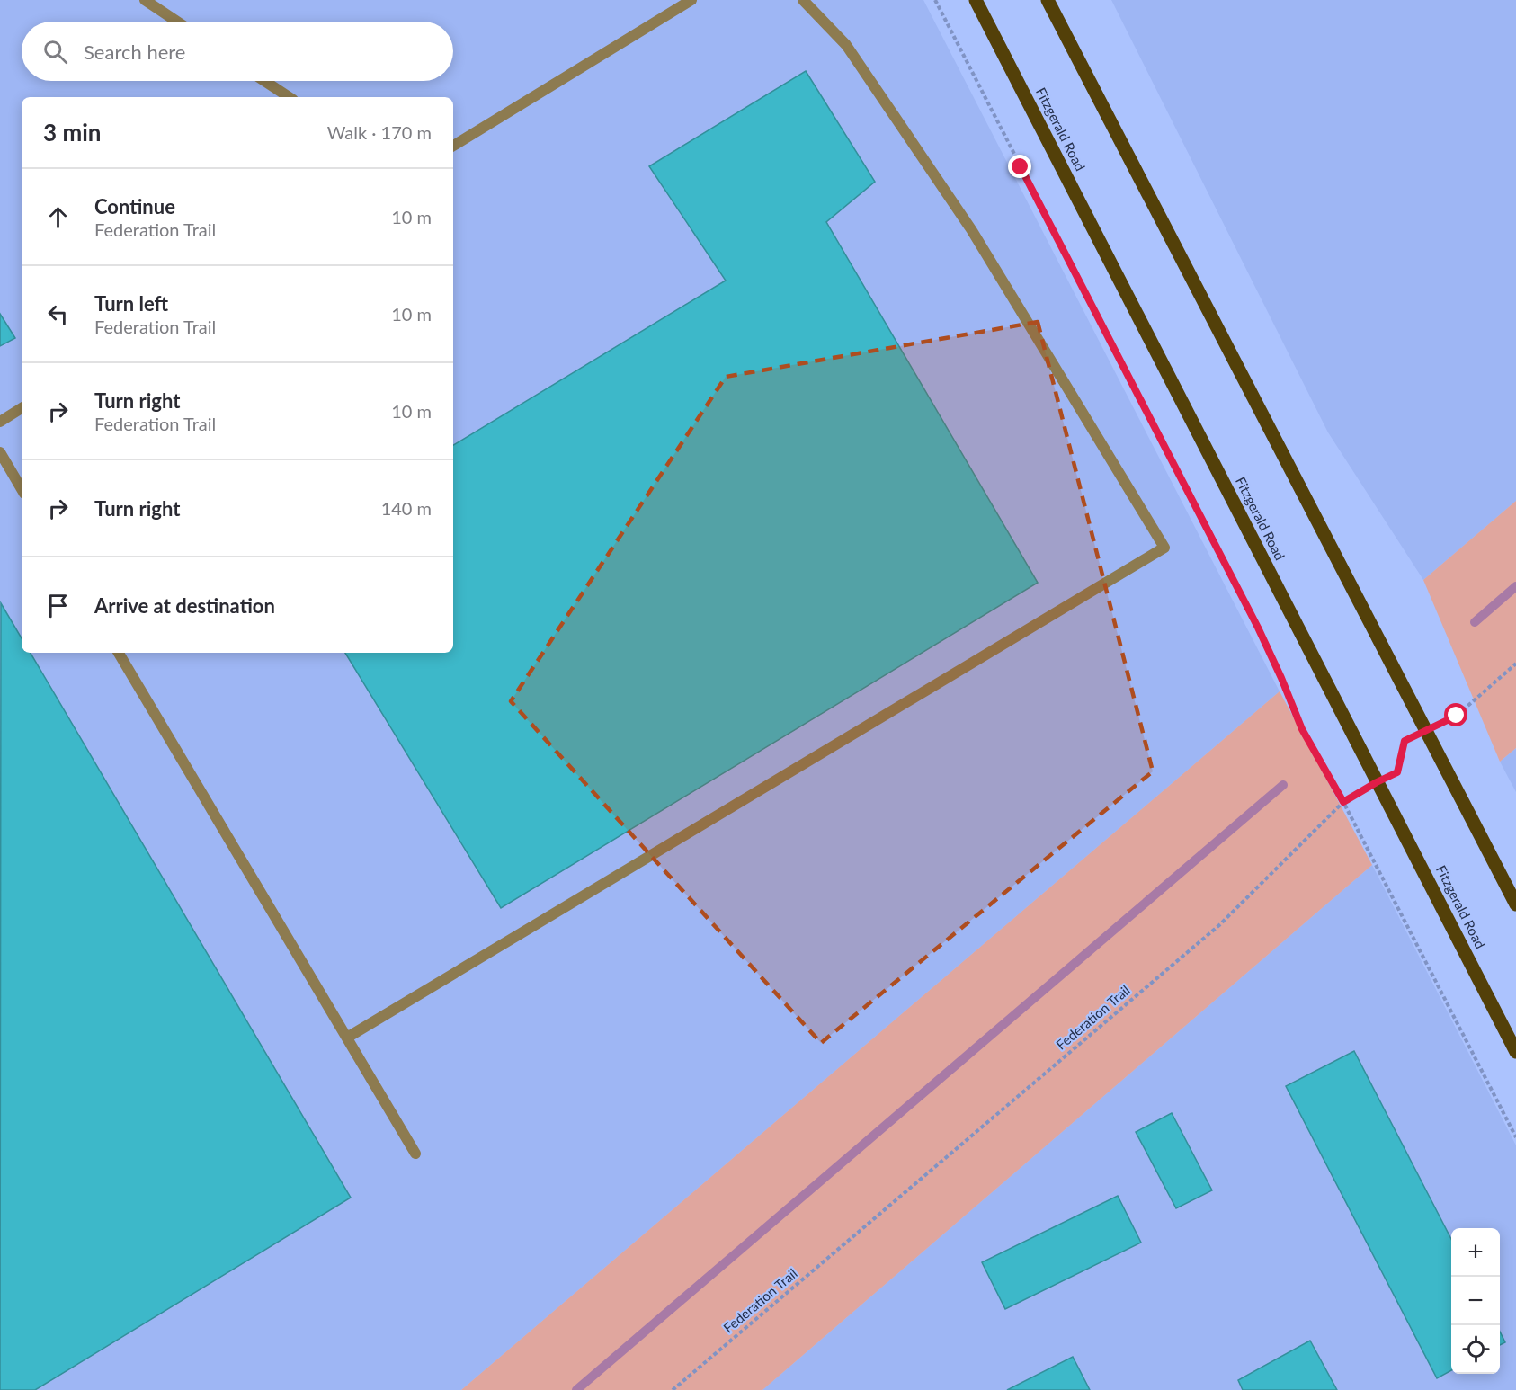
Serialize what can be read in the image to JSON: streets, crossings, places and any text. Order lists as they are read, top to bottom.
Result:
{
  "streets": {
    "main road": ["Fitzgerald Road"],
    "path": ["Federation Trail"]
  },
  "crossings": [
    ["Fitzgerald Road", "Federation Trail"]
  ],
  "page": {
    "search": "Search here",
    "heading": ["3 min", "Walk · 170 m"],
    "list": [
      ["Continue", "Federation Trail", "10 m"],
      ["Turn left", "Federation Trail", "10 m"],
      ["Turn right", "Federation Trail", "10 m"],
      ["Turn right", "140 m"],
      "Arrive at destination"
    ],
    "map_buttons": ["+", "−"]
  }
}
